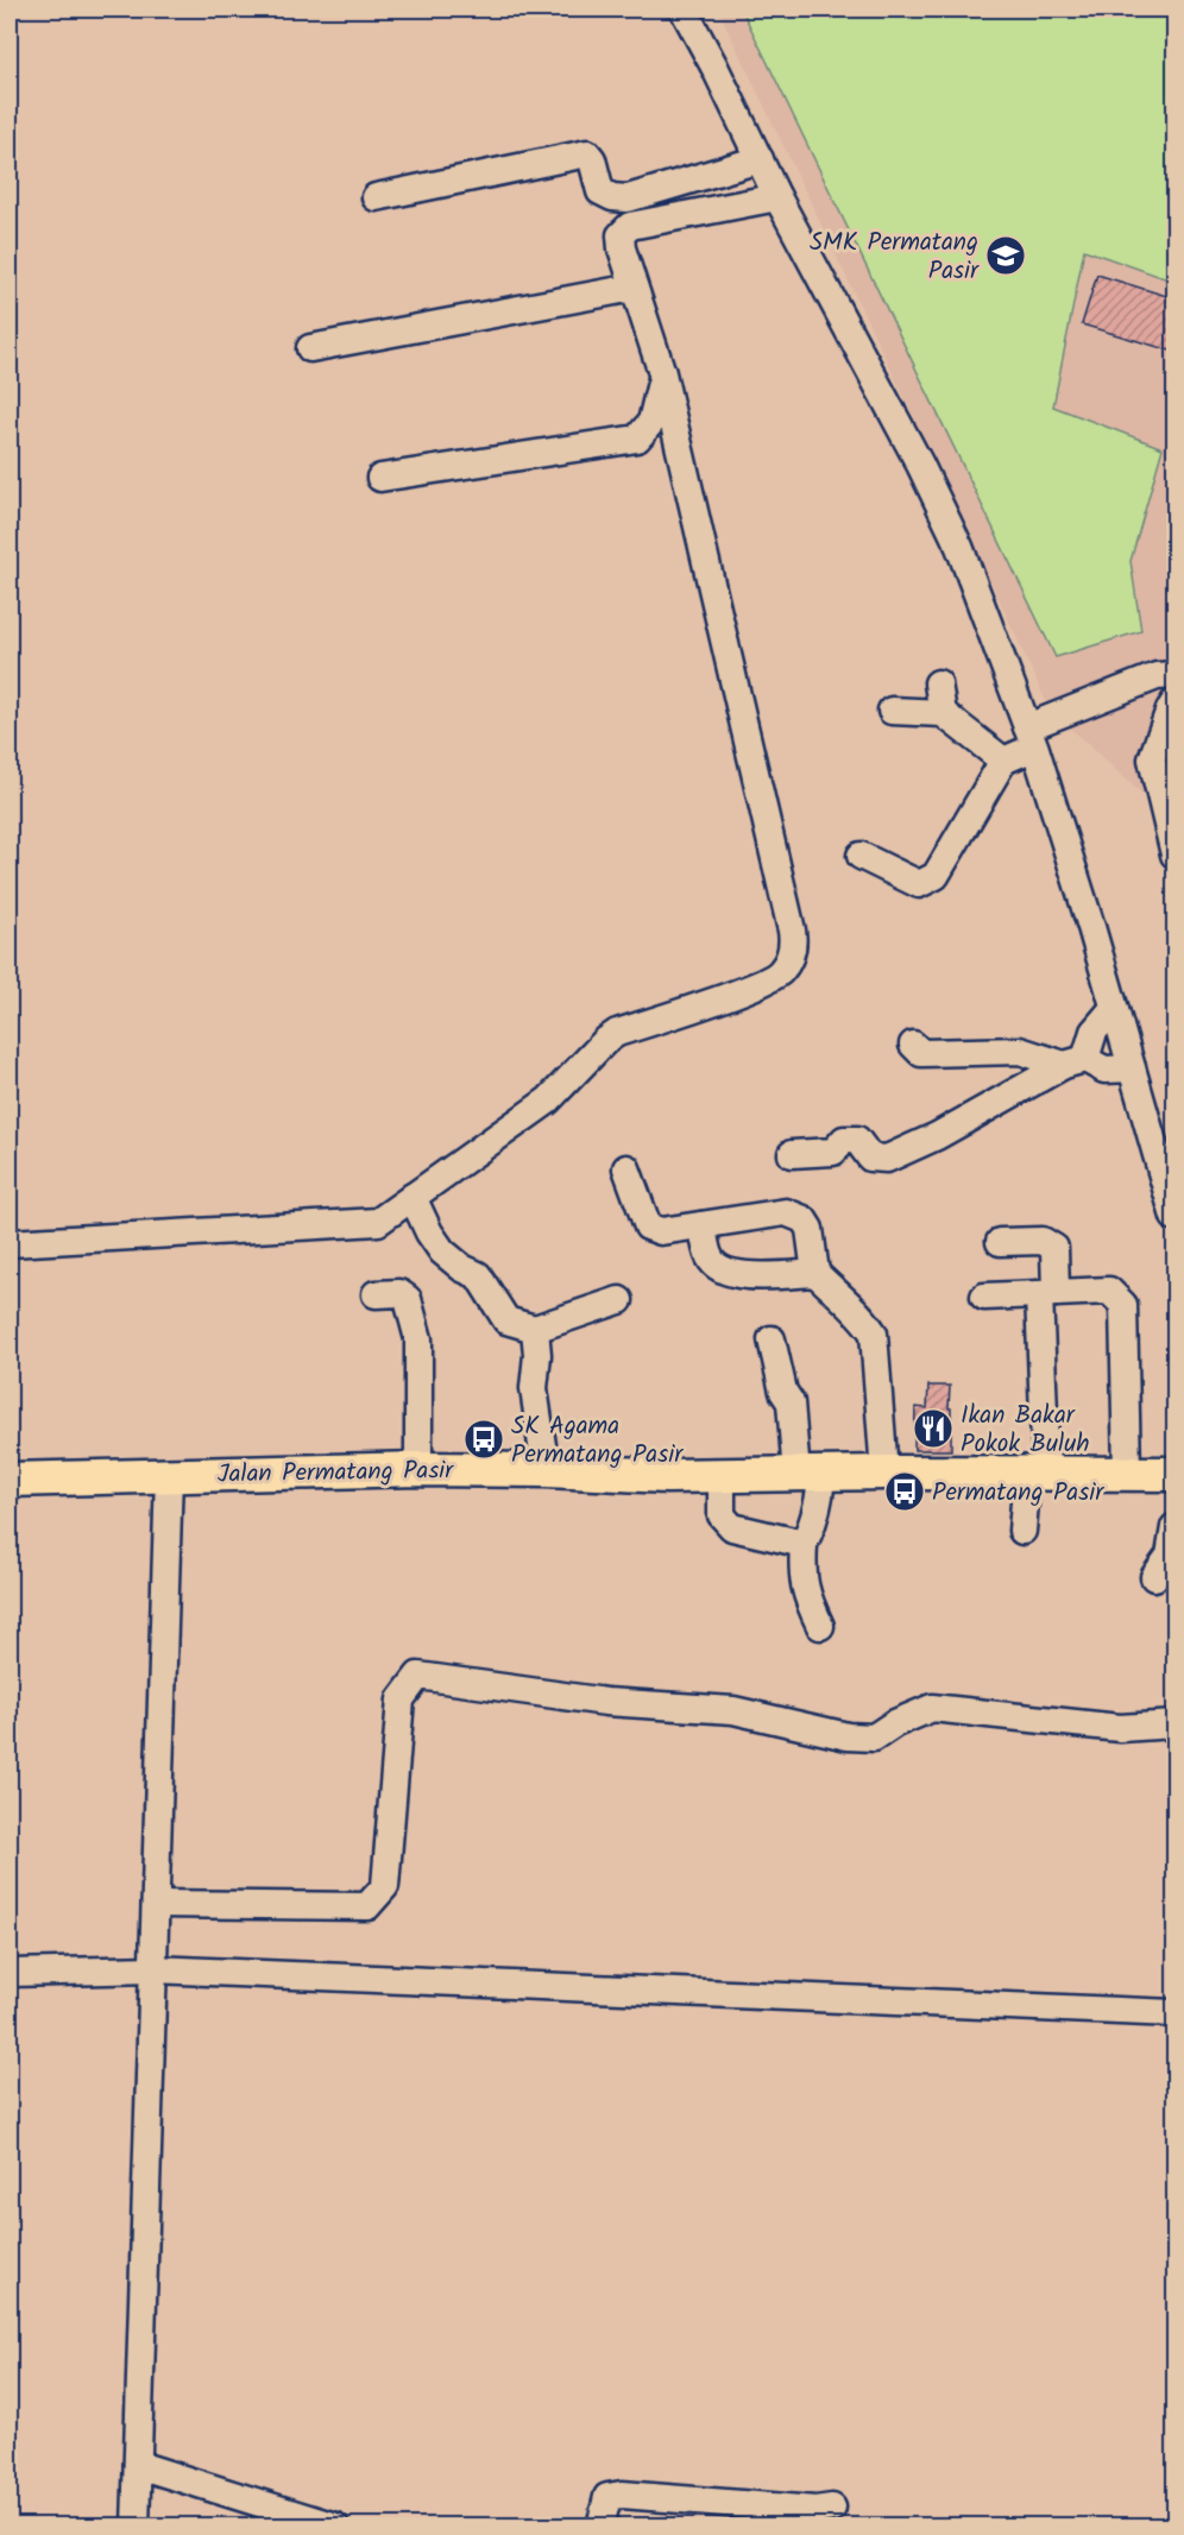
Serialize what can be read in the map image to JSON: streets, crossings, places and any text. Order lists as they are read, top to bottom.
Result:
{
  "streets": {
    "main road": ["Jalan Permatang Pasir"]
  },
  "places": {
    "school or university": ["SMK Permatang Pasir"],
    "restaurant": ["Ikan Bakar Pokok Buluh"],
    "bus stop": ["SK Agama Permatang Pasir", "Permatang Pasir"]
  }
}
